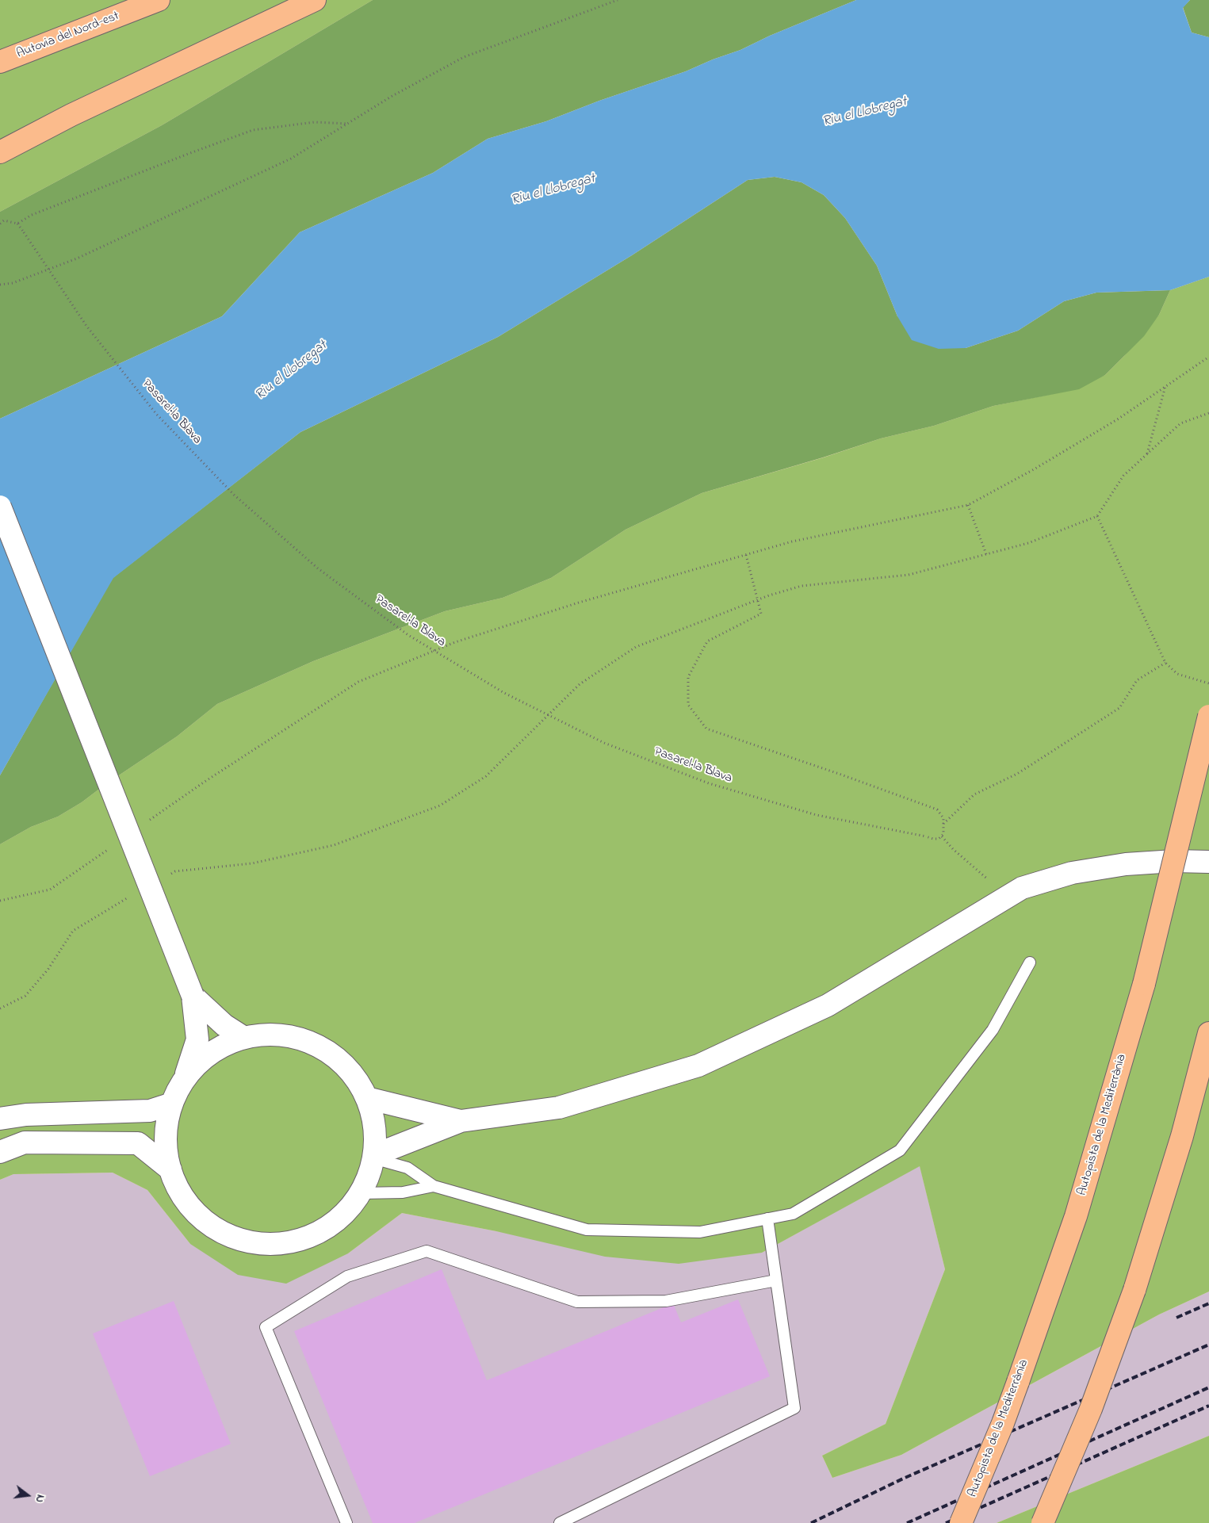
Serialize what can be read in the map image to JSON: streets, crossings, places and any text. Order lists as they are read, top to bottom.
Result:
{
  "streets": {
    "highway": ["Autovia del Nord-est", "Autopista de la Mediterrània"],
    "path": ["Pasarel·la Blava"]
  },
  "water": ["Riu el Llobregat"],
  "north": "right"
}
